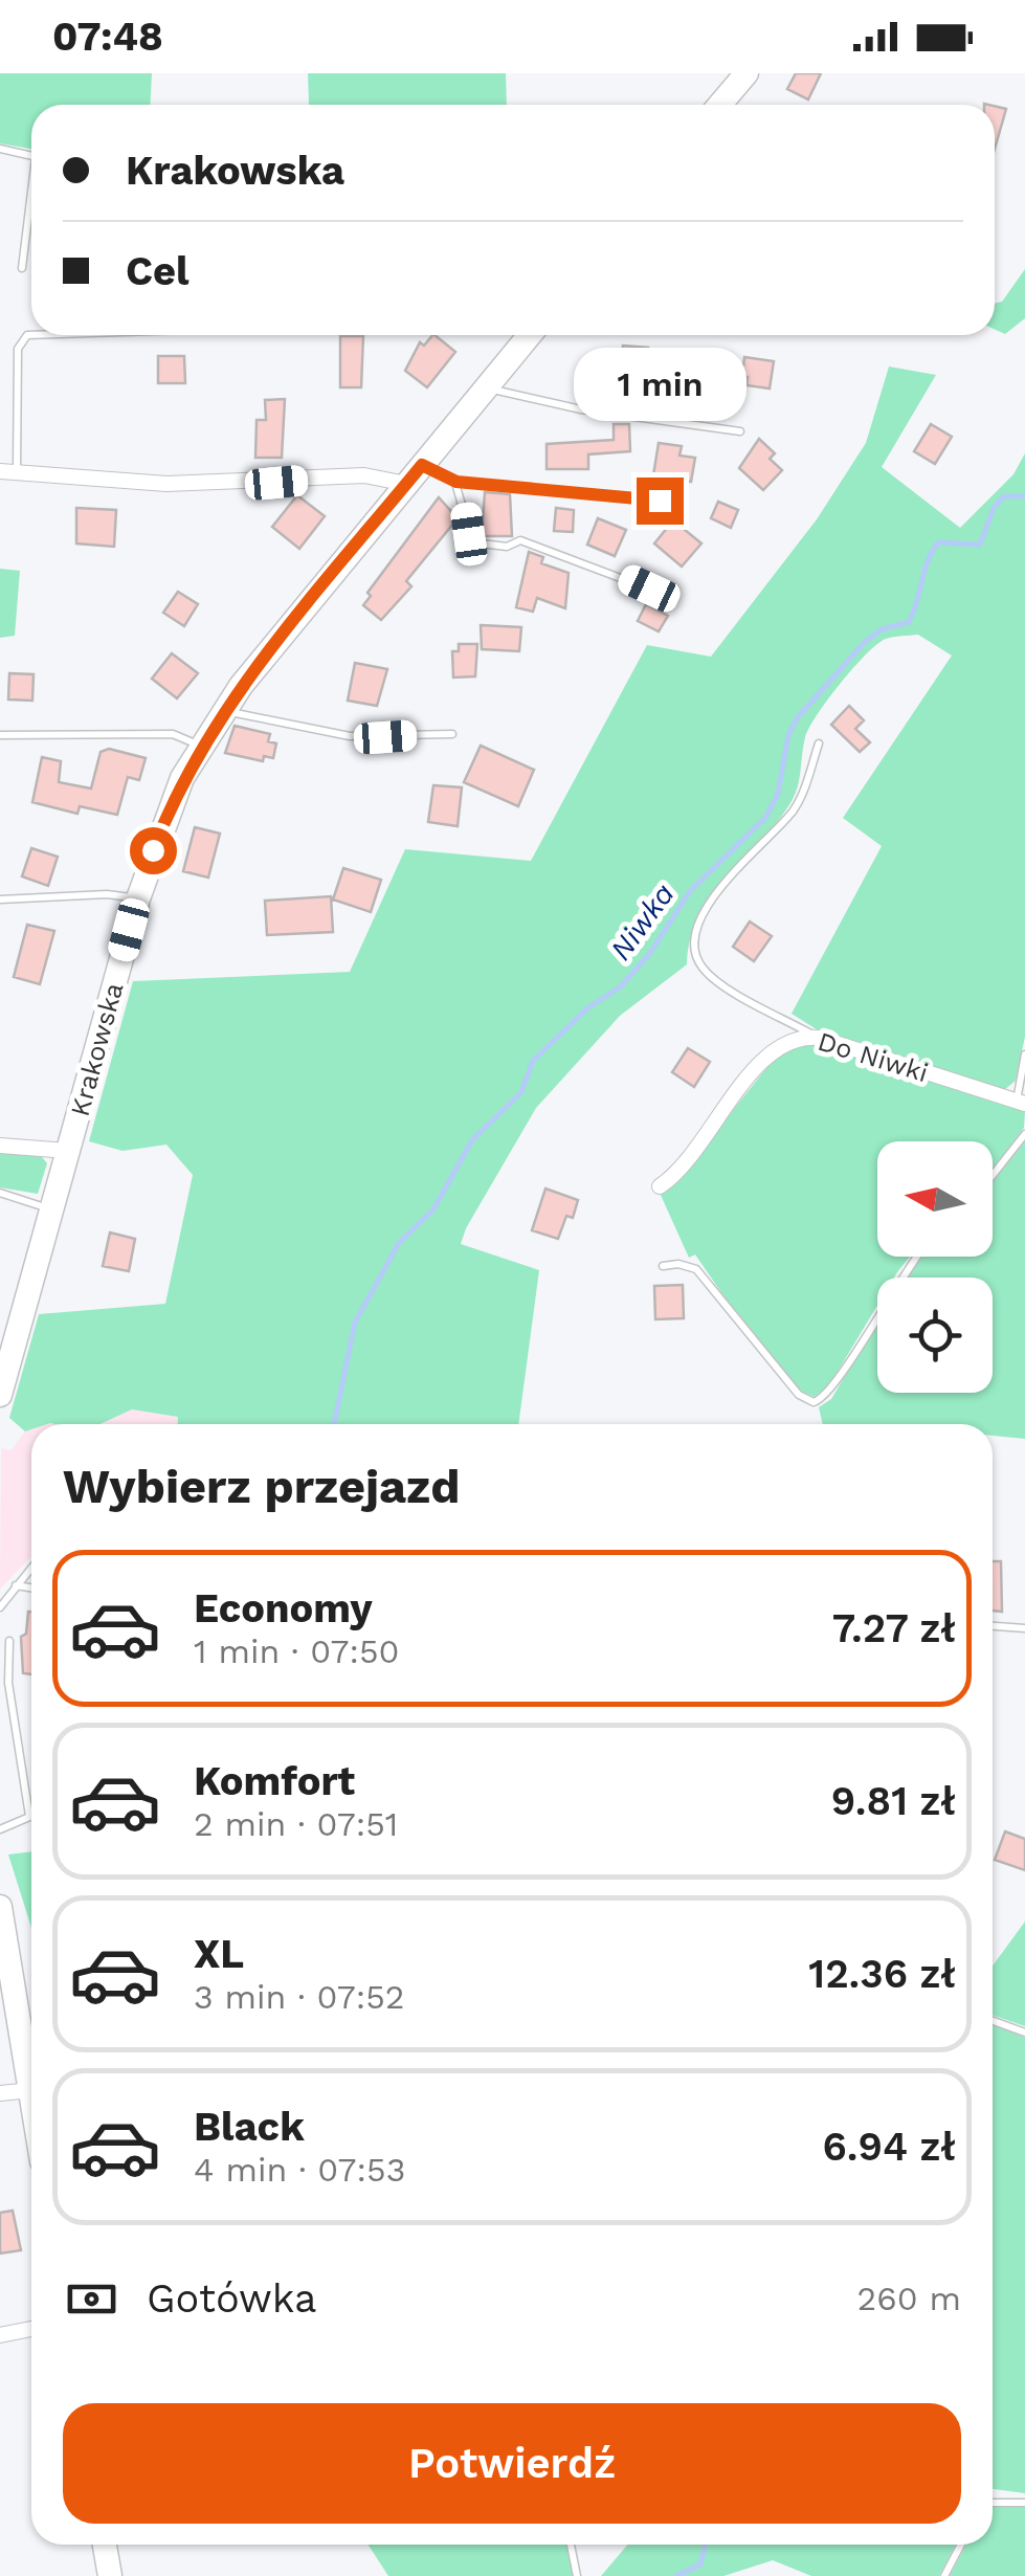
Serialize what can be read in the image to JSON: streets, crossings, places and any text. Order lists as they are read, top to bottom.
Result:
{
  "streets": {
    "main road": ["Krakowska"],
    "street": ["Do Niwki"]
  },
  "water": ["Niwka"],
  "north": "left",
  "page": {
    "status": "07:48",
    "banner": ["Krakowska", "Cel"],
    "bubble": "1 min",
    "heading": "Wybierz przejazd",
    "list": [
      {
        "name": "Economy",
        "note": "1 min · 07:50",
        "value": "7.27 zł"
      },
      {
        "name": "Komfort",
        "note": "2 min · 07:51",
        "value": "9.81 zł"
      },
      {
        "name": "XL",
        "note": "3 min · 07:52",
        "value": "12.36 zł"
      },
      {
        "name": "Black",
        "note": "4 min · 07:53",
        "value": "6.94 zł"
      }
    ],
    "pay": ["Gotówka", "260 m"],
    "buttons": "Potwierdź"
  }
}
